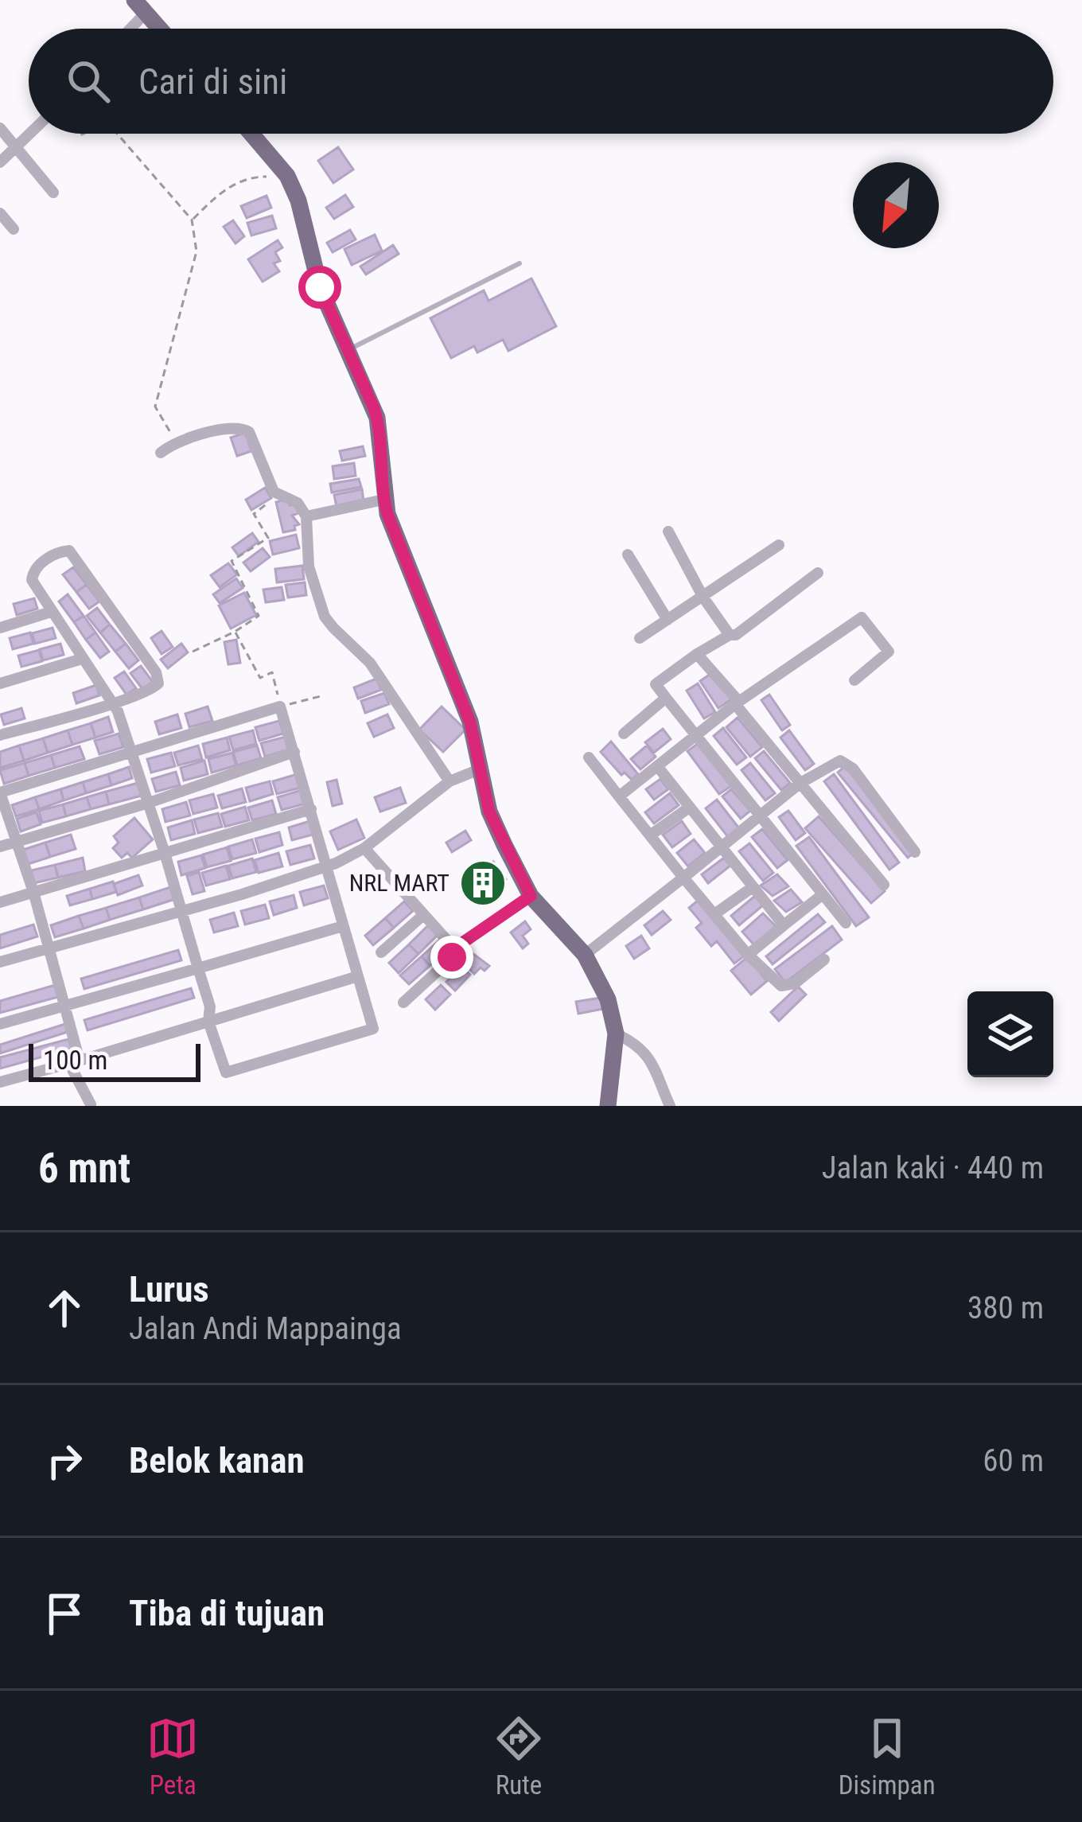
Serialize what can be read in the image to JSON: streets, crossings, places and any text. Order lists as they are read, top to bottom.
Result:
{
  "places": {
    "building": ["NRL MART"]
  },
  "scale_bar": "100 m",
  "north": "bottom left",
  "page": {
    "search": "Cari di sini",
    "scale": "100 m",
    "heading": ["6 mnt", "Jalan kaki · 440 m"],
    "list": [
      ["Lurus", "Jalan Andi Mappainga", "380 m"],
      ["Belok kanan", "60 m"],
      "Tiba di tujuan"
    ],
    "nav": ["Peta", "Rute", "Disimpan"]
  }
}
